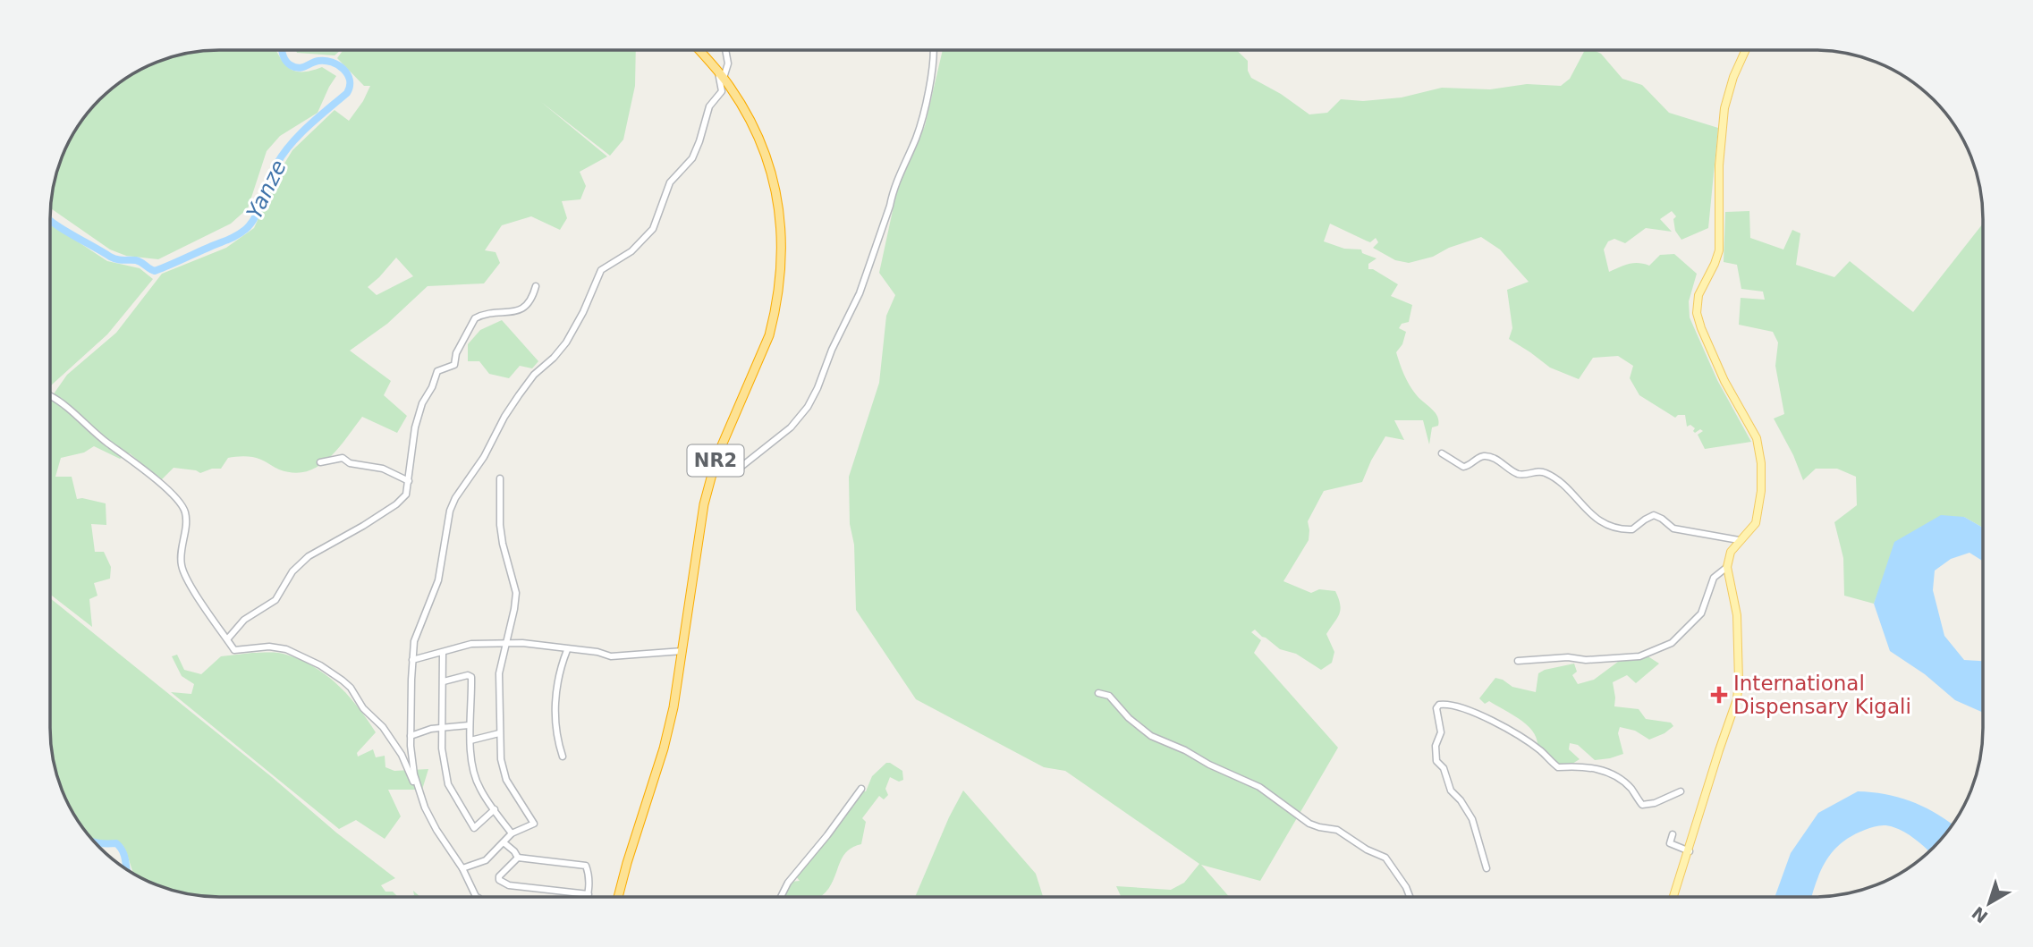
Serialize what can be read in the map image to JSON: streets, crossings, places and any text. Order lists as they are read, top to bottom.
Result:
{
  "streets": {
    "highway": ["NR2"]
  },
  "water": ["Yanze"],
  "places": {
    "health": ["International Dispensary Kigali"]
  },
  "north": "bottom left"
}
